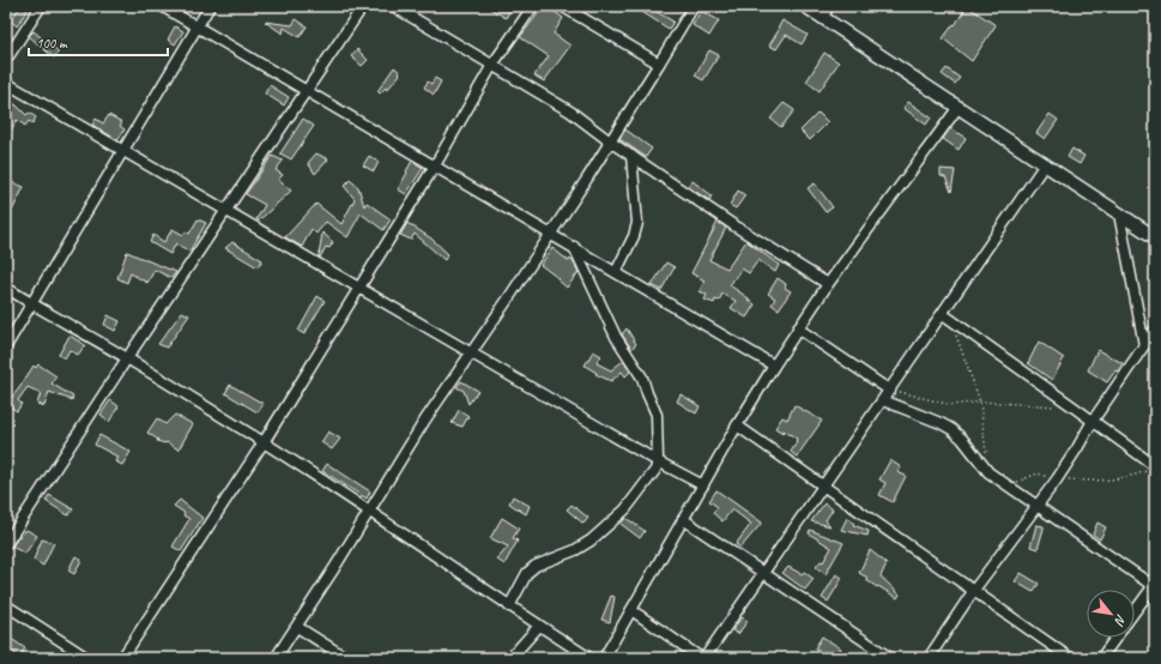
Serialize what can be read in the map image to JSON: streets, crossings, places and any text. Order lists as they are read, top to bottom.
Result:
{
  "scale_bar": "100 m",
  "north": "bottom right"
}
